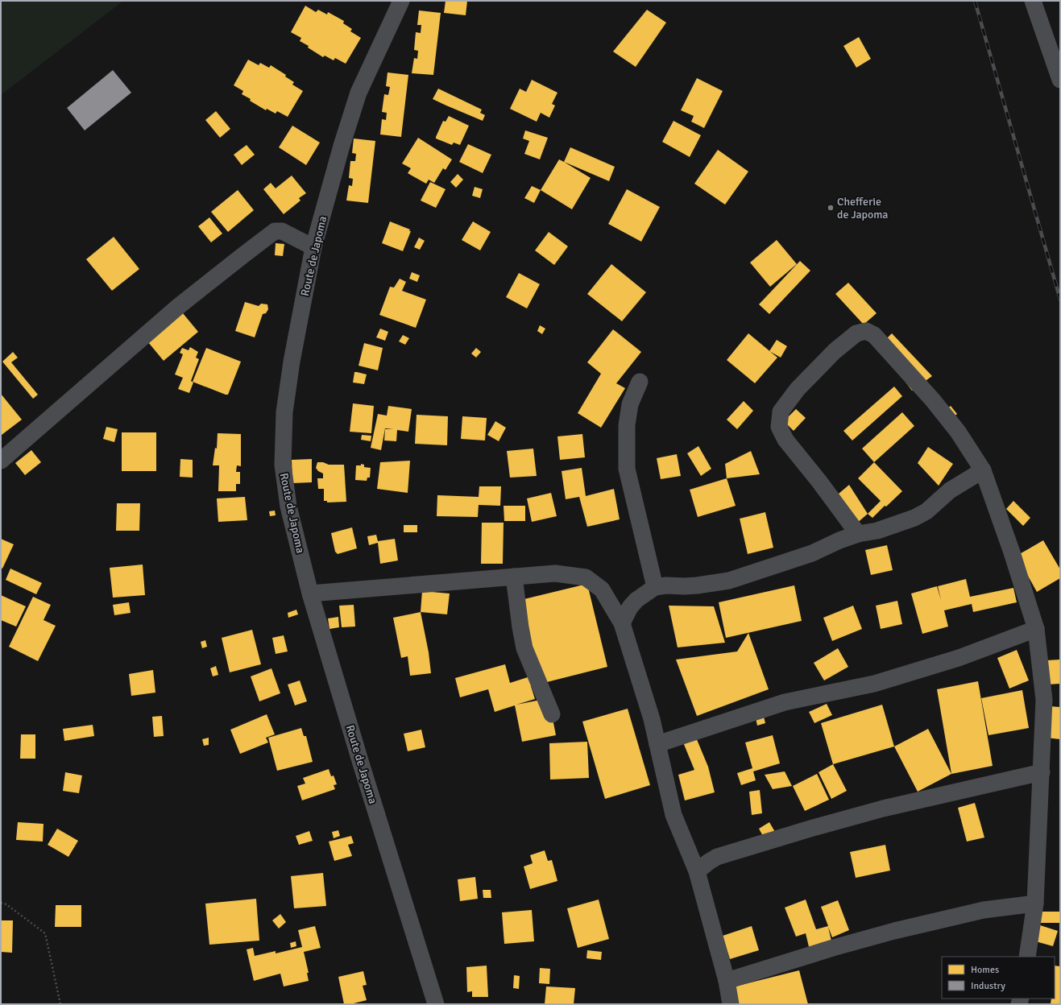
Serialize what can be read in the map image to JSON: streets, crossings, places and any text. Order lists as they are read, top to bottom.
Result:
{
  "streets": {
    "street": ["Route de Japoma"]
  },
  "places": ["Chefferie de Japoma"],
  "legend": ["Homes", "Industry"]
}
